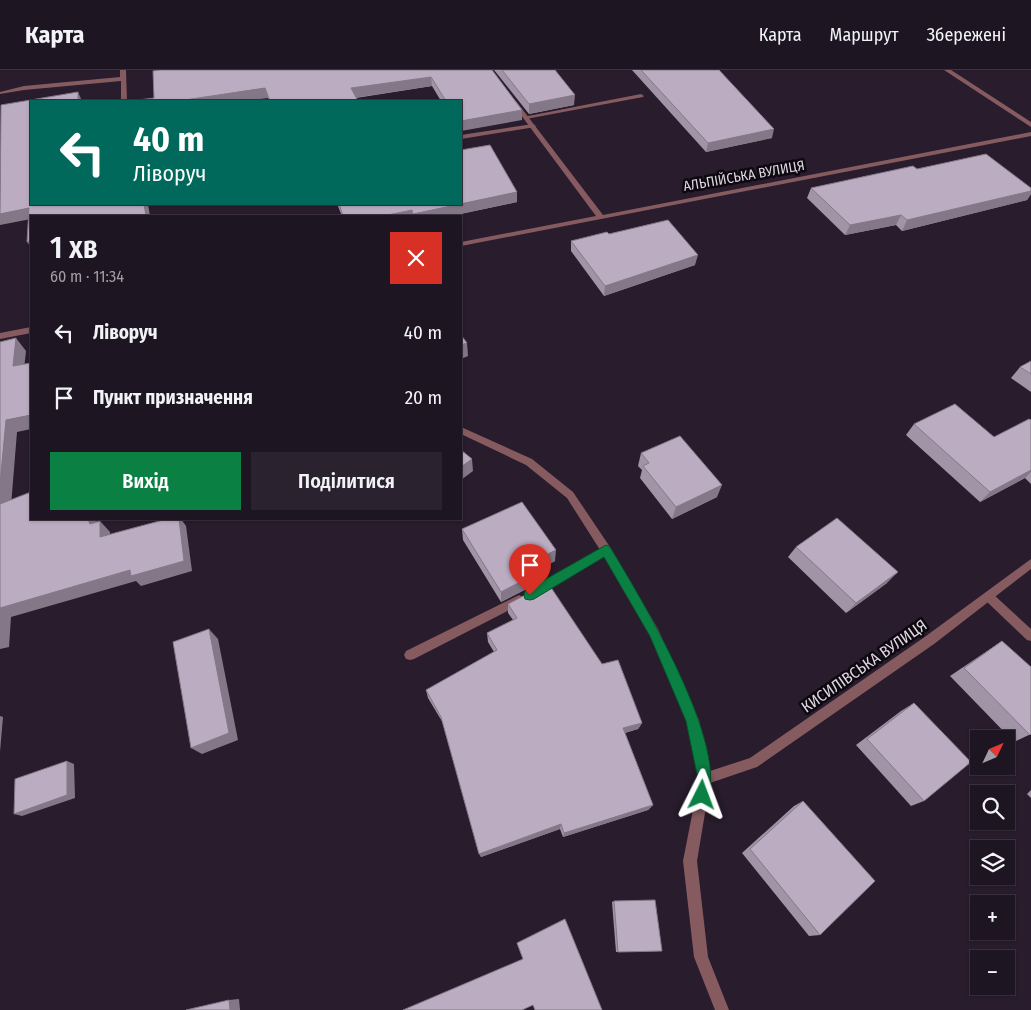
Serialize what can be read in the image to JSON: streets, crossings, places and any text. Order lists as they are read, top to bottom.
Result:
{
  "streets": {
    "street": ["АЛЬПІЙСЬКА ВУЛИЦЯ", "КИСИЛІВСЬКА ВУЛИЦЯ"]
  },
  "north": "top right",
  "page": {
    "header": "Карта",
    "nav": ["Карта", "Маршрут", "Збережені"],
    "turn": ["40 m", "Ліворуч"],
    "heading": ["1 хв", "60 m · 11:34"],
    "list": [
      {
        "name": "Ліворуч",
        "value": "40 m"
      },
      {
        "name": "Пункт призначення",
        "value": "20 m"
      }
    ],
    "buttons": ["Вихід", "Поділитися"],
    "map_buttons": ["+", "−"]
  }
}
